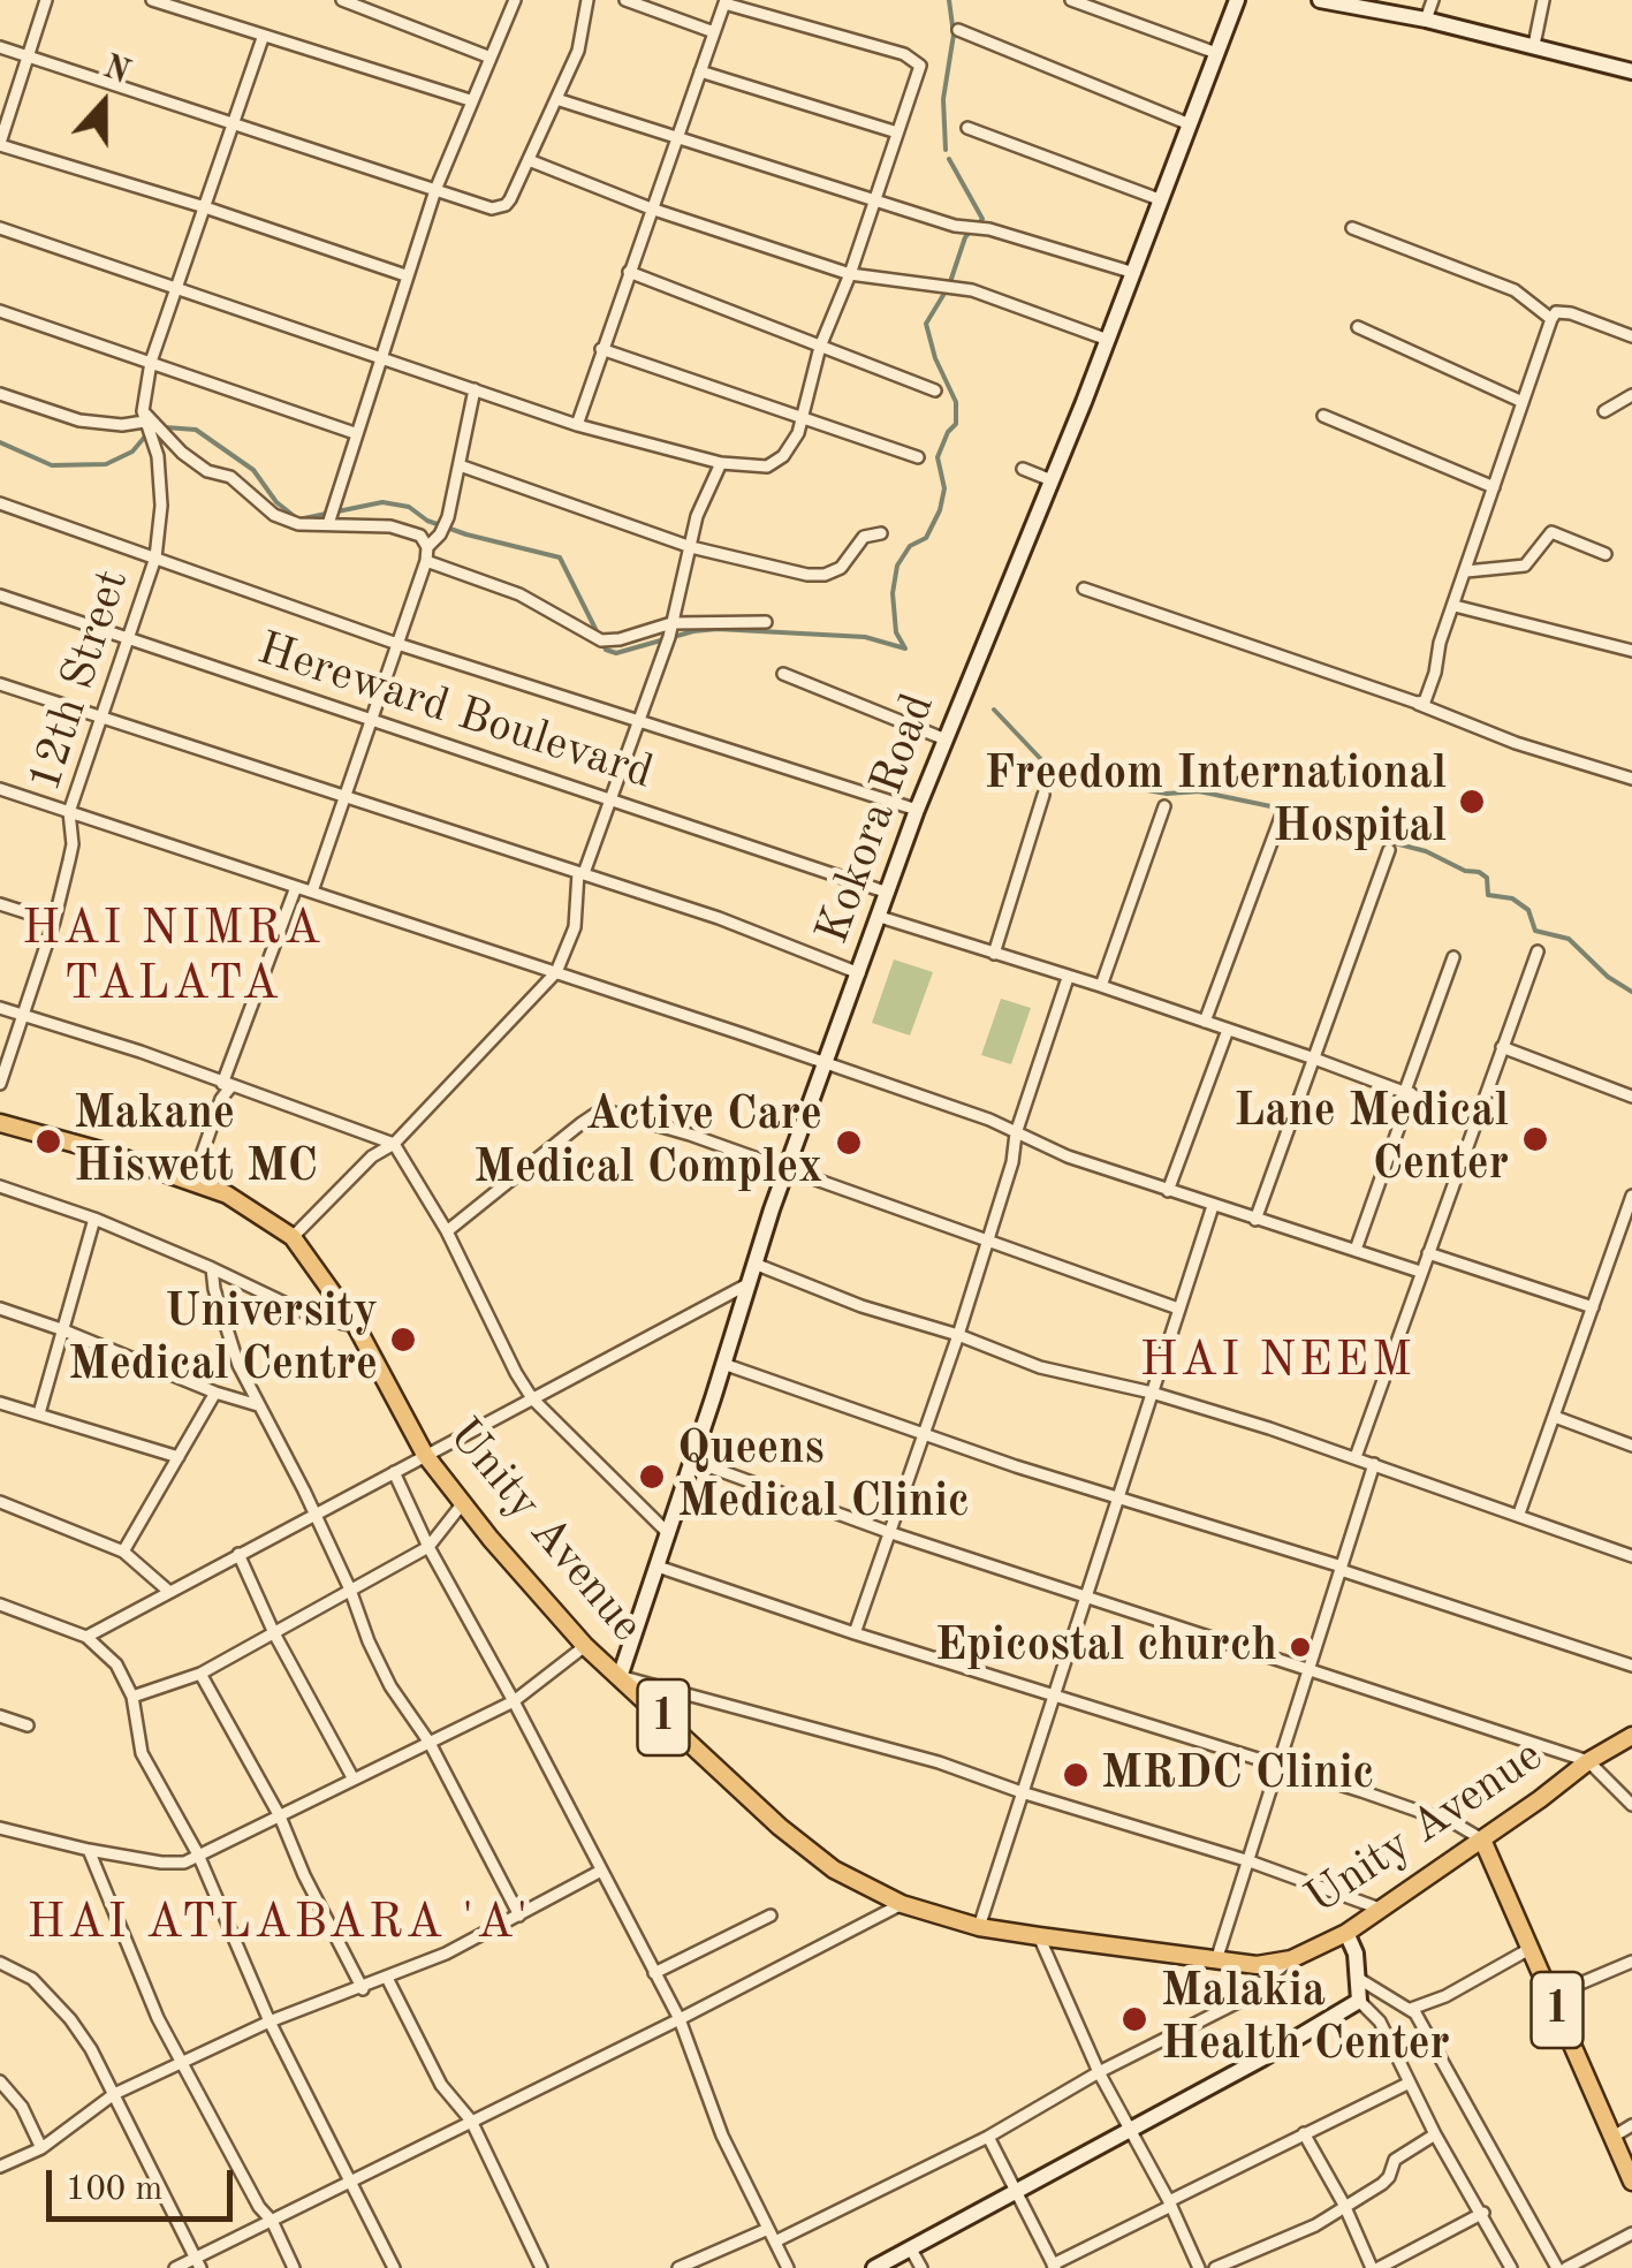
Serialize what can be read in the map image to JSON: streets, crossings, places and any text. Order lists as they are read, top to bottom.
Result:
{
  "streets": {
    "main road": ["Unity Avenue", "1"],
    "street": ["12th Street", "Hereward Boulevard", "Kokora Road"]
  },
  "crossings": [
    ["12th Street", "Hereward Boulevard"],
    ["Hereward Boulevard", "Kokora Road"],
    ["Kokora Road", "Unity Avenue"],
    ["Unity Avenue", "1"]
  ],
  "districts": ["HAI NIMRA TALATA", "HAI NEEM", "HAI ATLABARA 'A'"],
  "places": [
    "Freedom International Hospital",
    "Lane Medical Center",
    "Makane Hiswett MC",
    "Active Care Medical Complex",
    "University Medical Centre",
    "Queens Medical Clinic",
    "Epicostal church",
    "MRDC Clinic",
    "Malakia Health Center"
  ],
  "scale_bar": "100 m",
  "north": "top"
}
